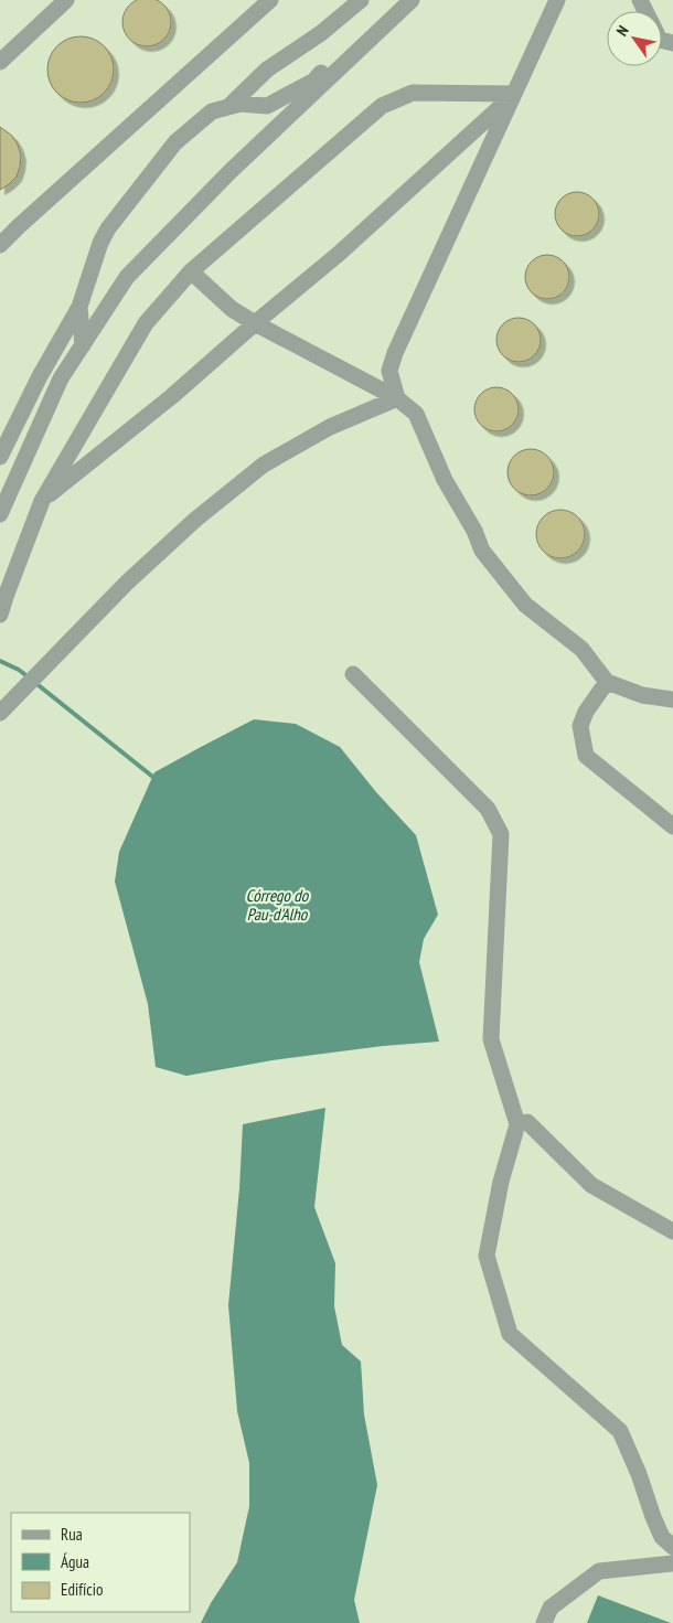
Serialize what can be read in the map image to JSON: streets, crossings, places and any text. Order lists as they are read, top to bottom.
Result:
{
  "water": ["Córrego do Pau-d'Alho"],
  "legend": ["Rua", "Água", "Edifício"],
  "north": "top left"
}
